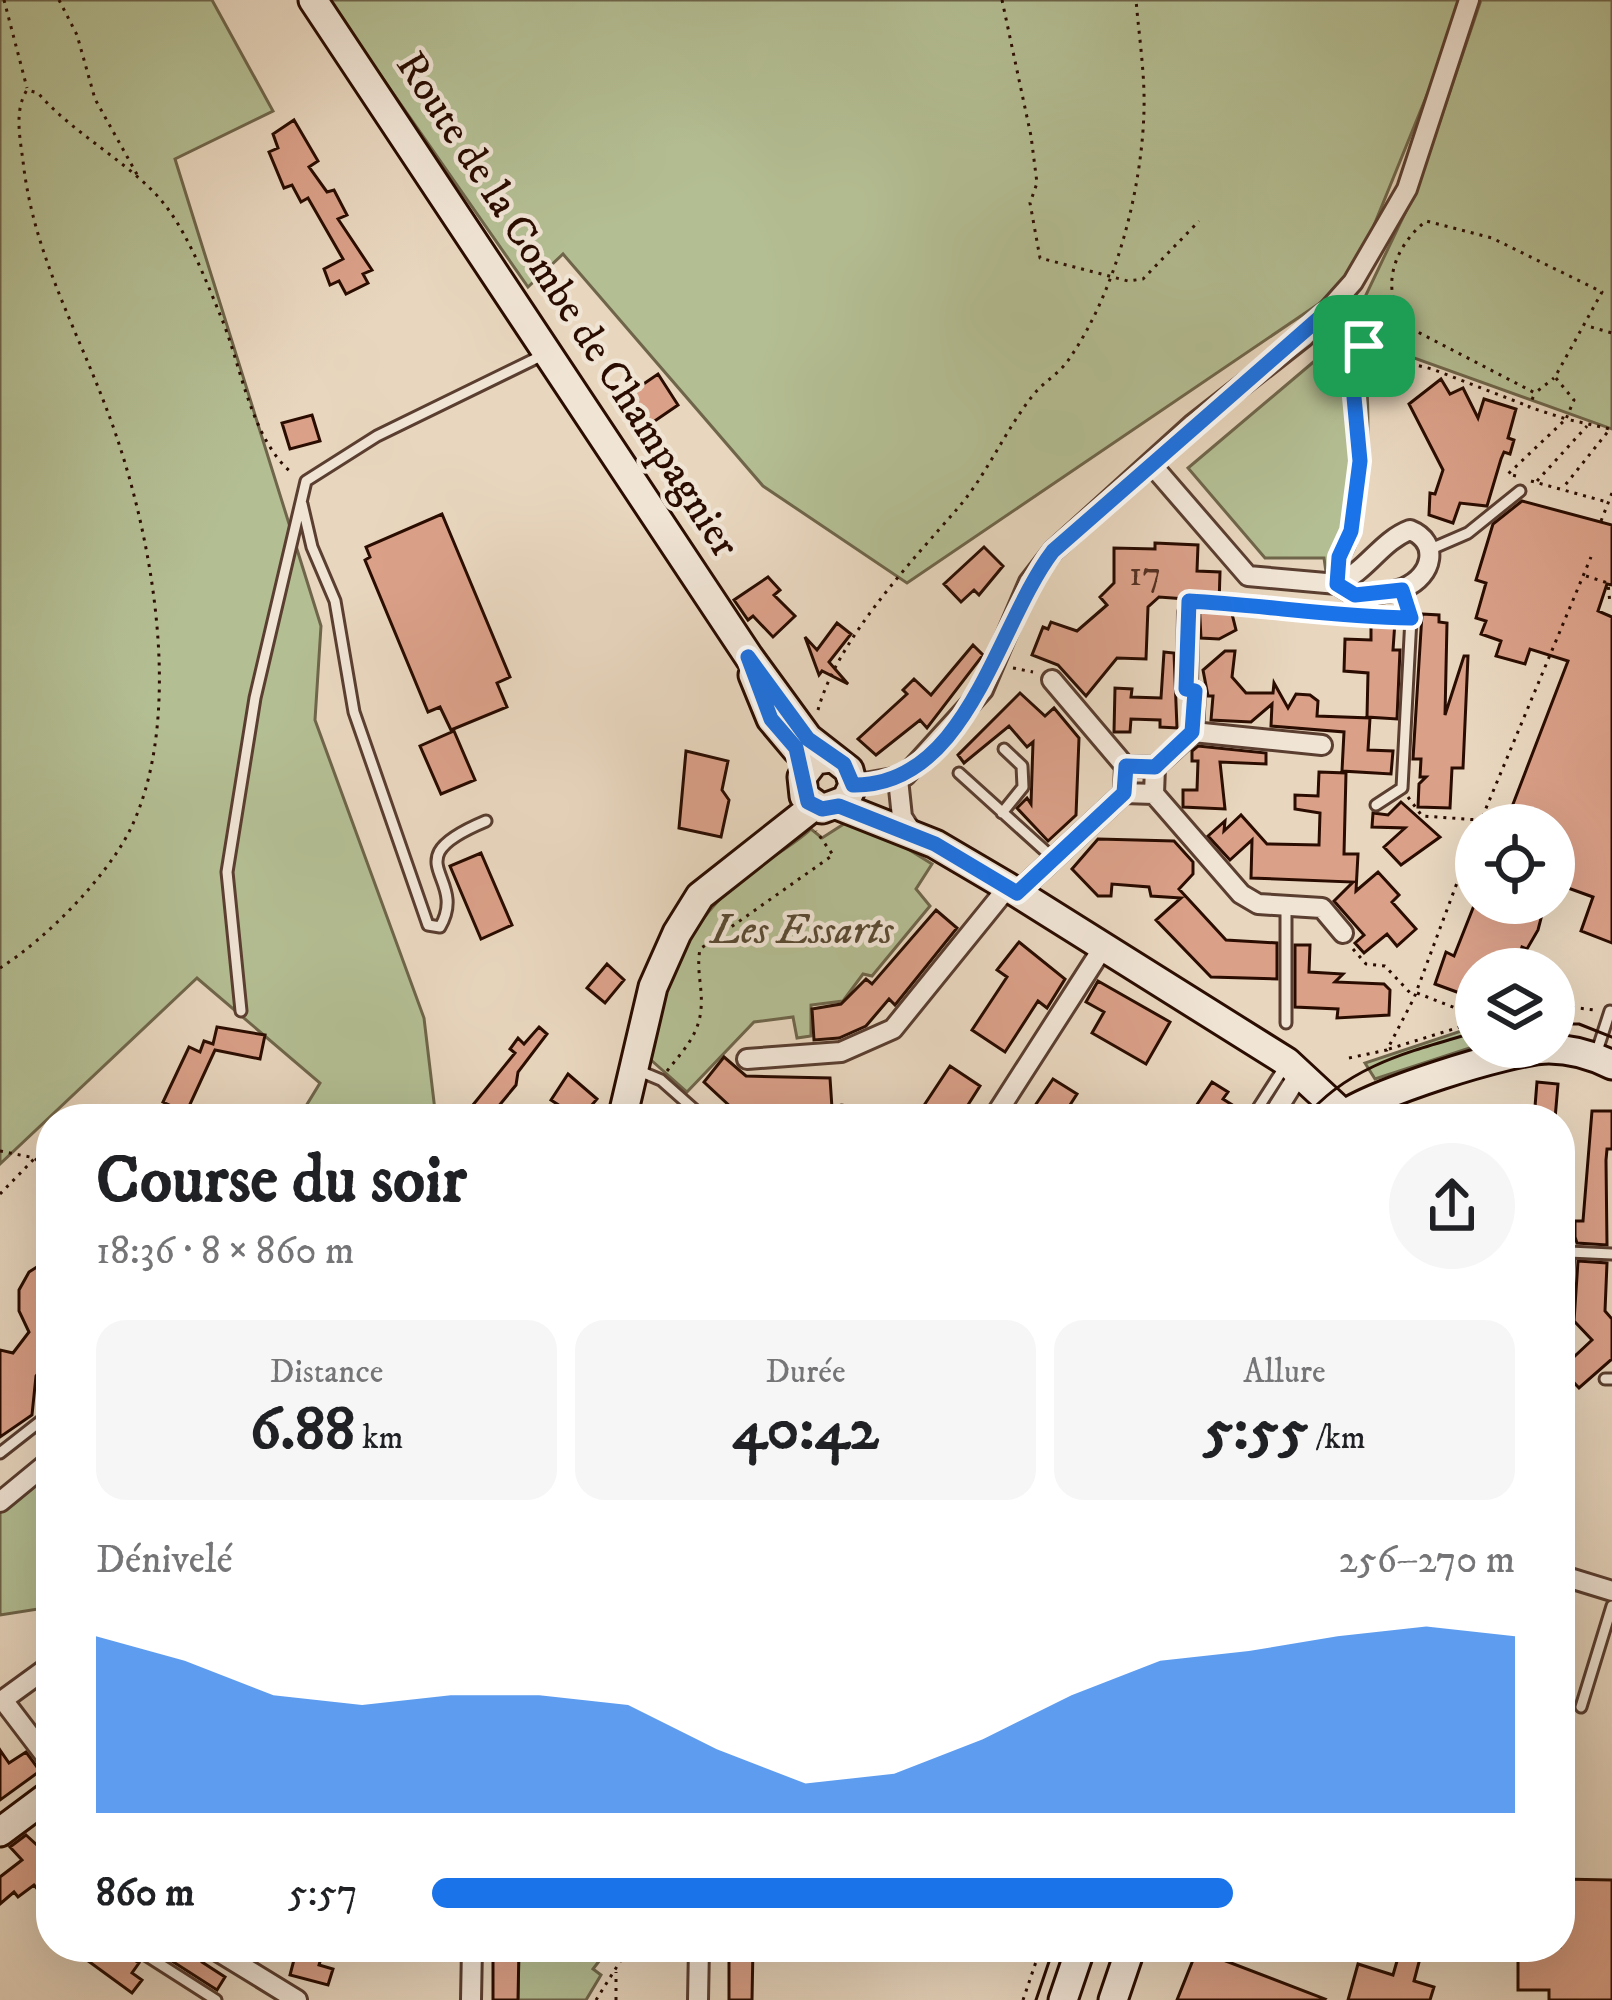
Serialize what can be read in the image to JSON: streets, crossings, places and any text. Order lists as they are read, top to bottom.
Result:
{
  "streets": {
    "street": ["Route de la Combe de Champagnier"]
  },
  "parks": ["Les Essarts"],
  "house_numbers": ["17"],
  "page": {
    "heading": ["Course du soir", "18:36 · 8 × 860 m"],
    "stats": [
      ["Distance", "6.88 km"],
      ["Durée", "40:42"],
      ["Allure", "5:55 /km"]
    ],
    "chart": ["Dénivelé", "256–270 m"],
    "list": [
      {
        "name": "860 m",
        "note": "5:57"
      }
    ]
  }
}
